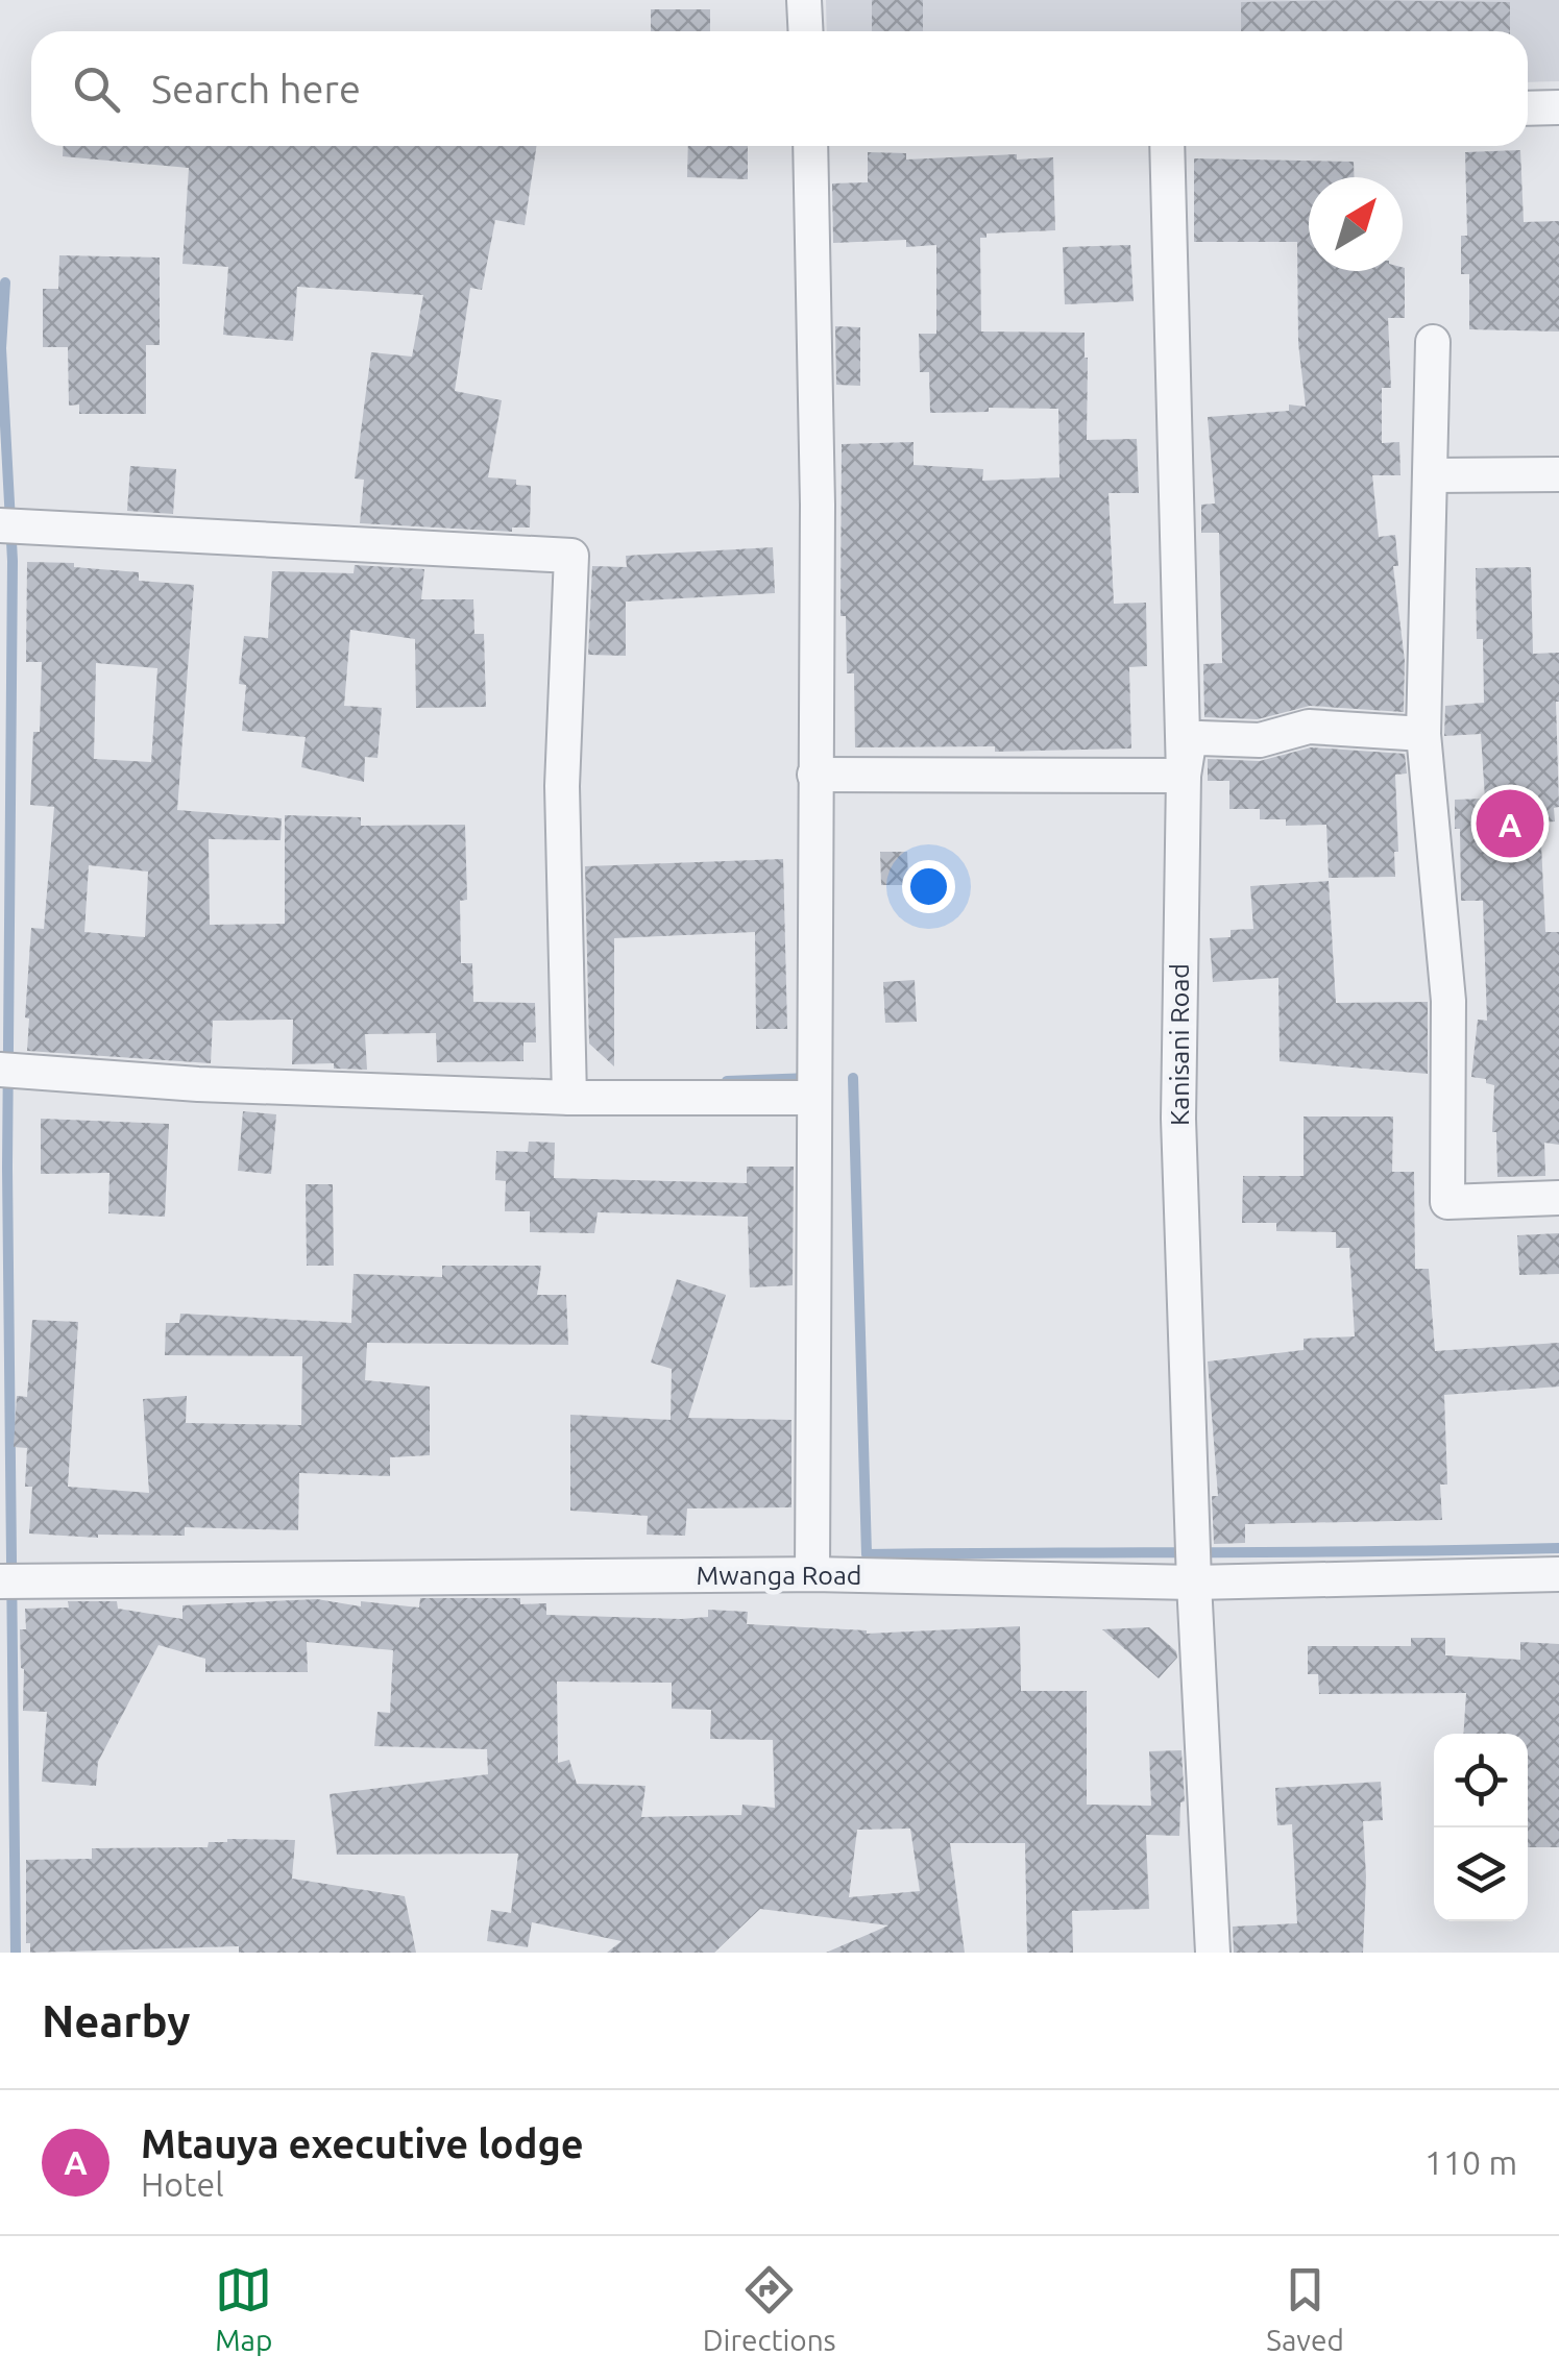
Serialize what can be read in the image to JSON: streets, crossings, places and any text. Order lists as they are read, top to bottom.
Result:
{
  "streets": {
    "street": ["Kanisani Road", "Mwanga Road"]
  },
  "crossings": [
    ["Kanisani Road", "Mwanga Road"]
  ],
  "north": "top right",
  "page": {
    "search": "Search here",
    "pins": "A",
    "heading": "Nearby",
    "list": [
      {
        "mark": "A",
        "name": "Mtauya executive lodge",
        "note": "Hotel",
        "value": "110 m"
      }
    ],
    "nav": ["Map", "Directions", "Saved"]
  }
}
